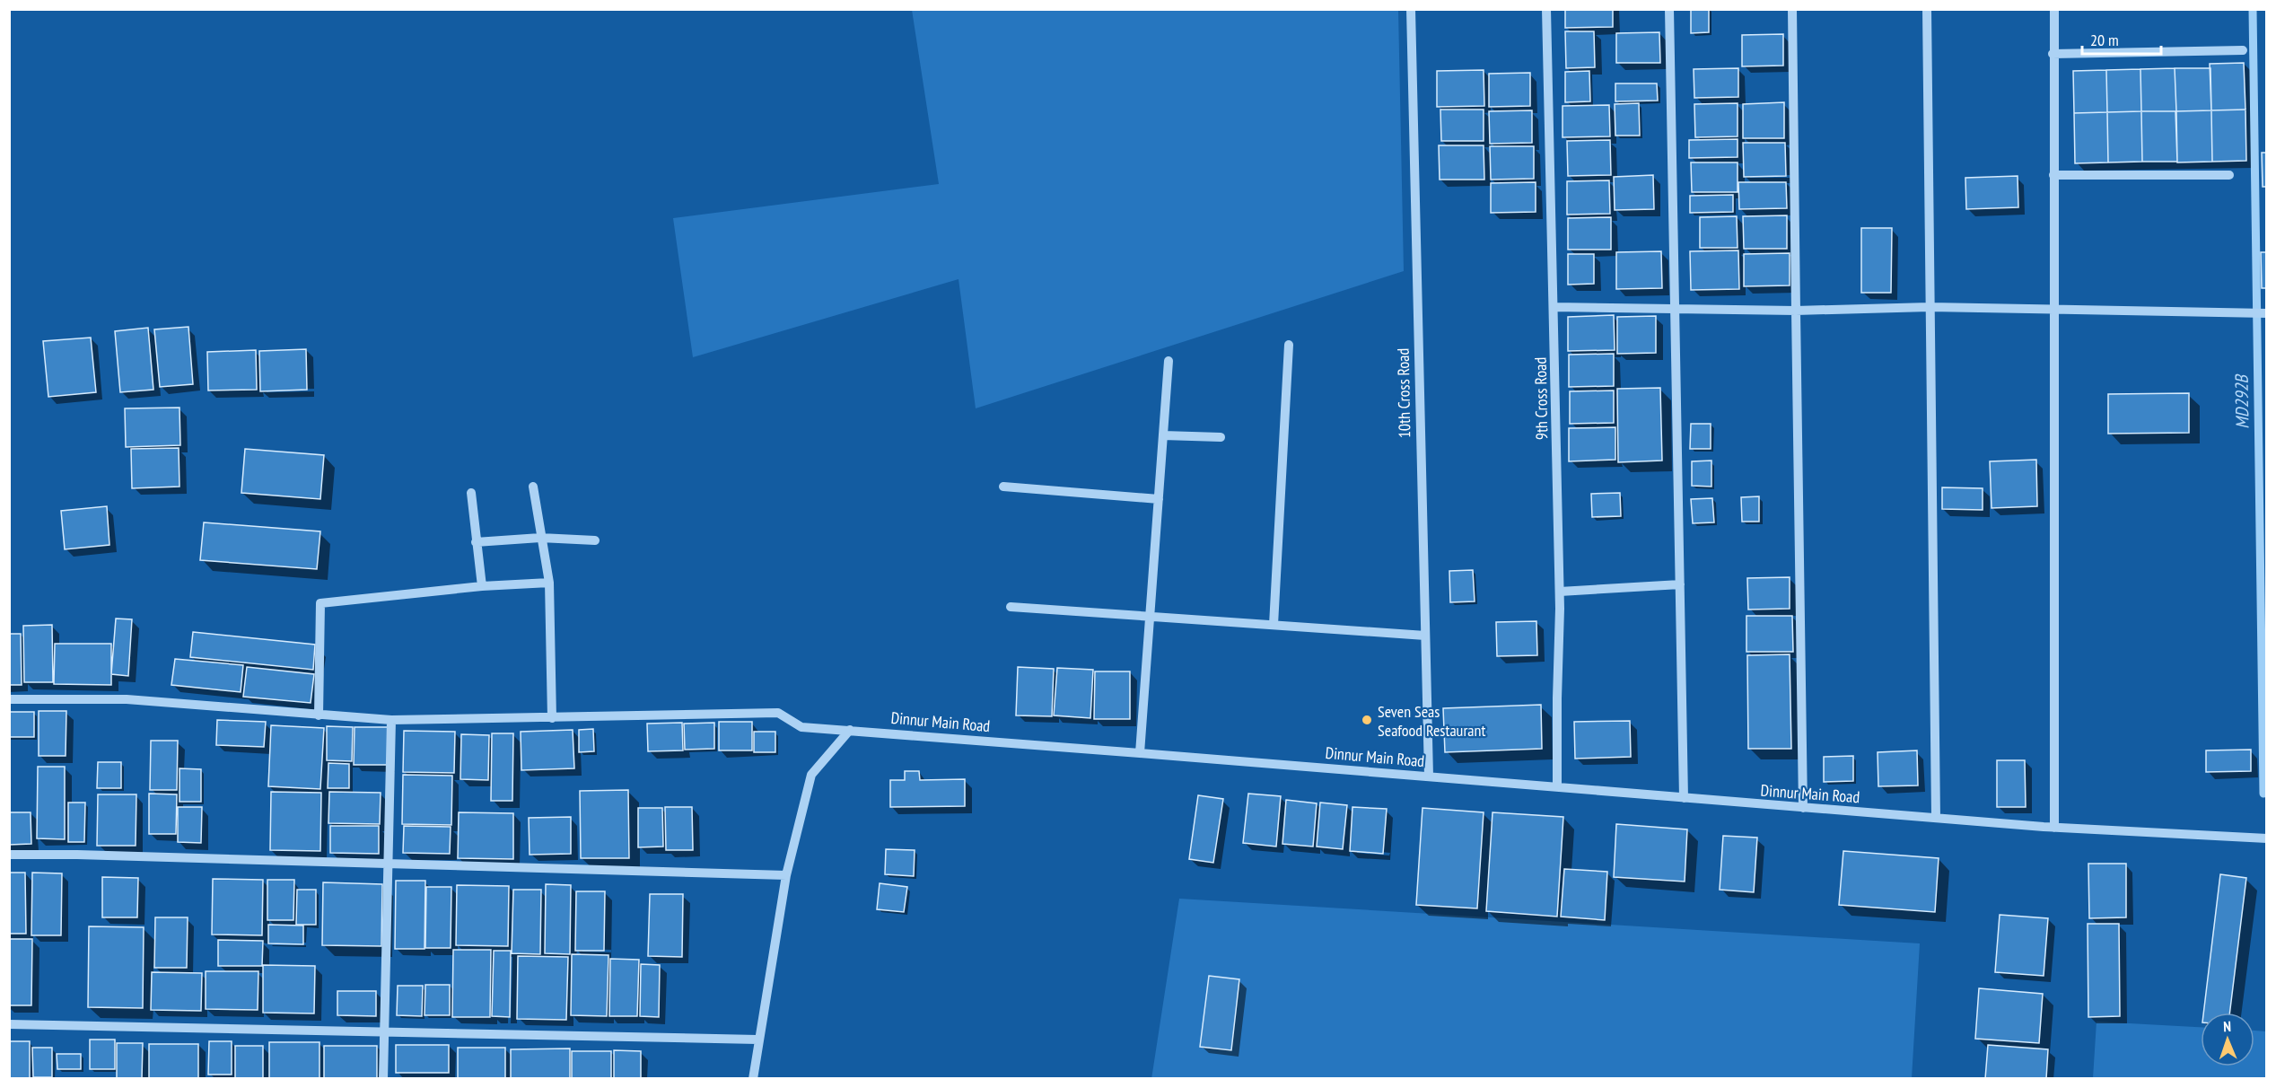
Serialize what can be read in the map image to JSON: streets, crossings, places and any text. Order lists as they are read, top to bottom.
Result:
{
  "streets": {
    "street": ["10th Cross Road", "9th Cross Road", "Dinnur Main Road"]
  },
  "crossings": [
    ["10th Cross Road", "Dinnur Main Road"],
    ["9th Cross Road", "Dinnur Main Road"]
  ],
  "water": ["MD292B"],
  "places": ["Seven Seas Seafood Restaurant"],
  "scale_bar": "20 m",
  "north": "top"
}
